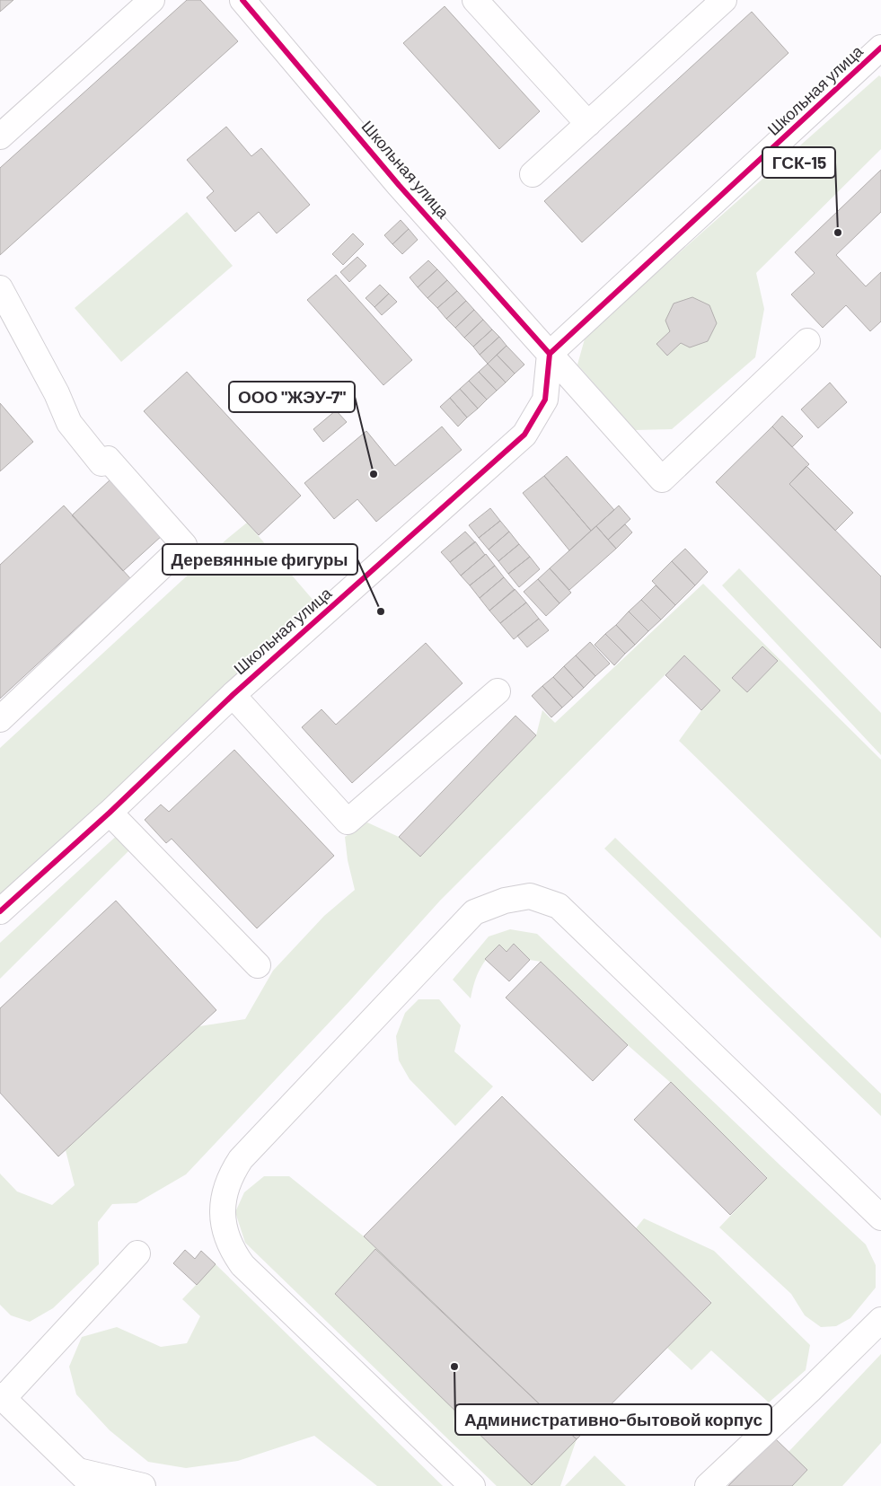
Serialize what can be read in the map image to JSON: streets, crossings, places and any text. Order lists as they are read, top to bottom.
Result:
{
  "streets": {
    "street": ["Школьная улица"]
  },
  "places": [
    "ГСК-15",
    "ООО \"ЖЭУ-7\"",
    "Деревянные фигуры",
    "Административно-бытовой корпус"
  ]
}
